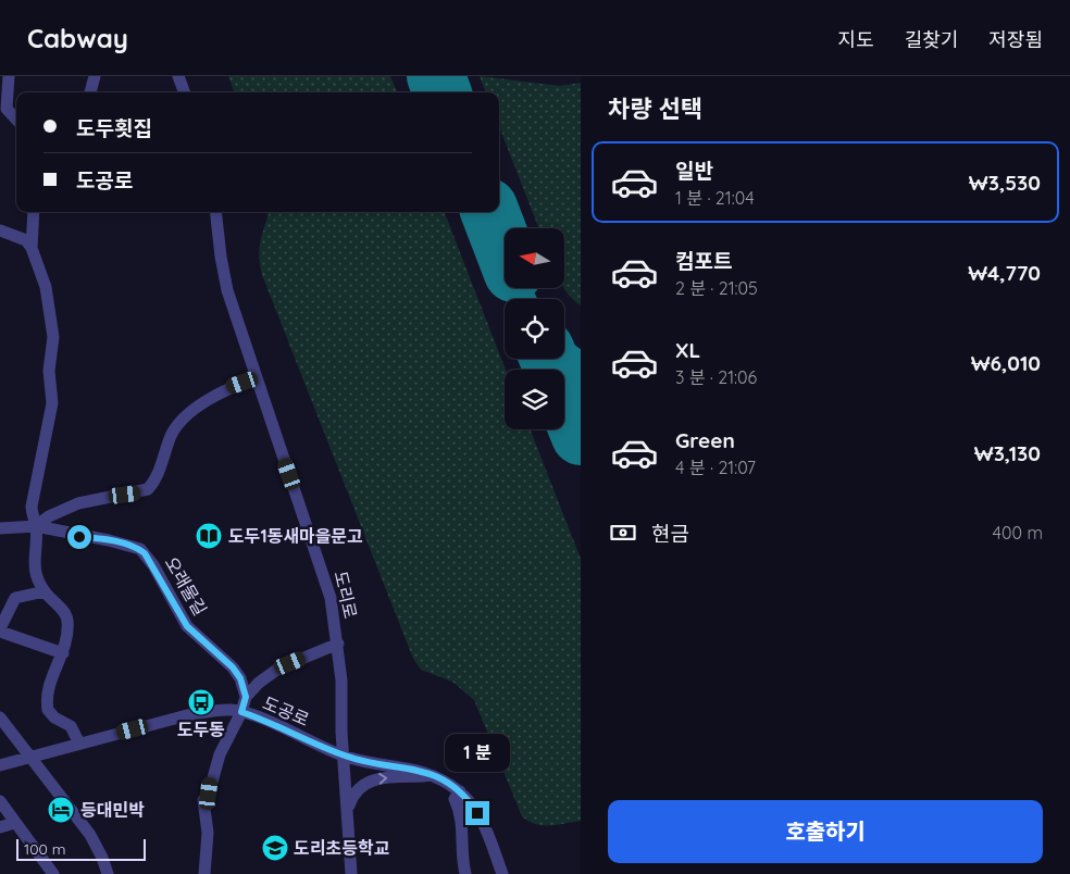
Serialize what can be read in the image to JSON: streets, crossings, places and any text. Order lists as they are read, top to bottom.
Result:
{
  "streets": {
    "street": ["오래물길", "도리로", "도공로"]
  },
  "crossings": [
    ["도리로", "도공로"]
  ],
  "places": {
    "library": ["도두1동새마을문고"],
    "bus stop": ["도두동"],
    "hotel": ["등대민박"],
    "school or university": ["도리초등학교"]
  },
  "scale_bar": "100 m",
  "north": "left",
  "page": {
    "header": "Cabway",
    "nav": ["지도", "길찾기", "저장됨"],
    "heading": "차량 선택",
    "banner": ["도두횟집", "도공로"],
    "list": [
      {
        "name": "일반",
        "note": "1 분 · 21:04",
        "value": "₩3,530"
      },
      {
        "name": "컴포트",
        "note": "2 분 · 21:05",
        "value": "₩4,770"
      },
      {
        "name": "XL",
        "note": "3 분 · 21:06",
        "value": "₩6,010"
      },
      {
        "name": "Green",
        "note": "4 분 · 21:07",
        "value": "₩3,130"
      }
    ],
    "pay": ["현금", "400 m"],
    "bubble": "1 분",
    "buttons": "호출하기",
    "scale": "100 m"
  }
}
